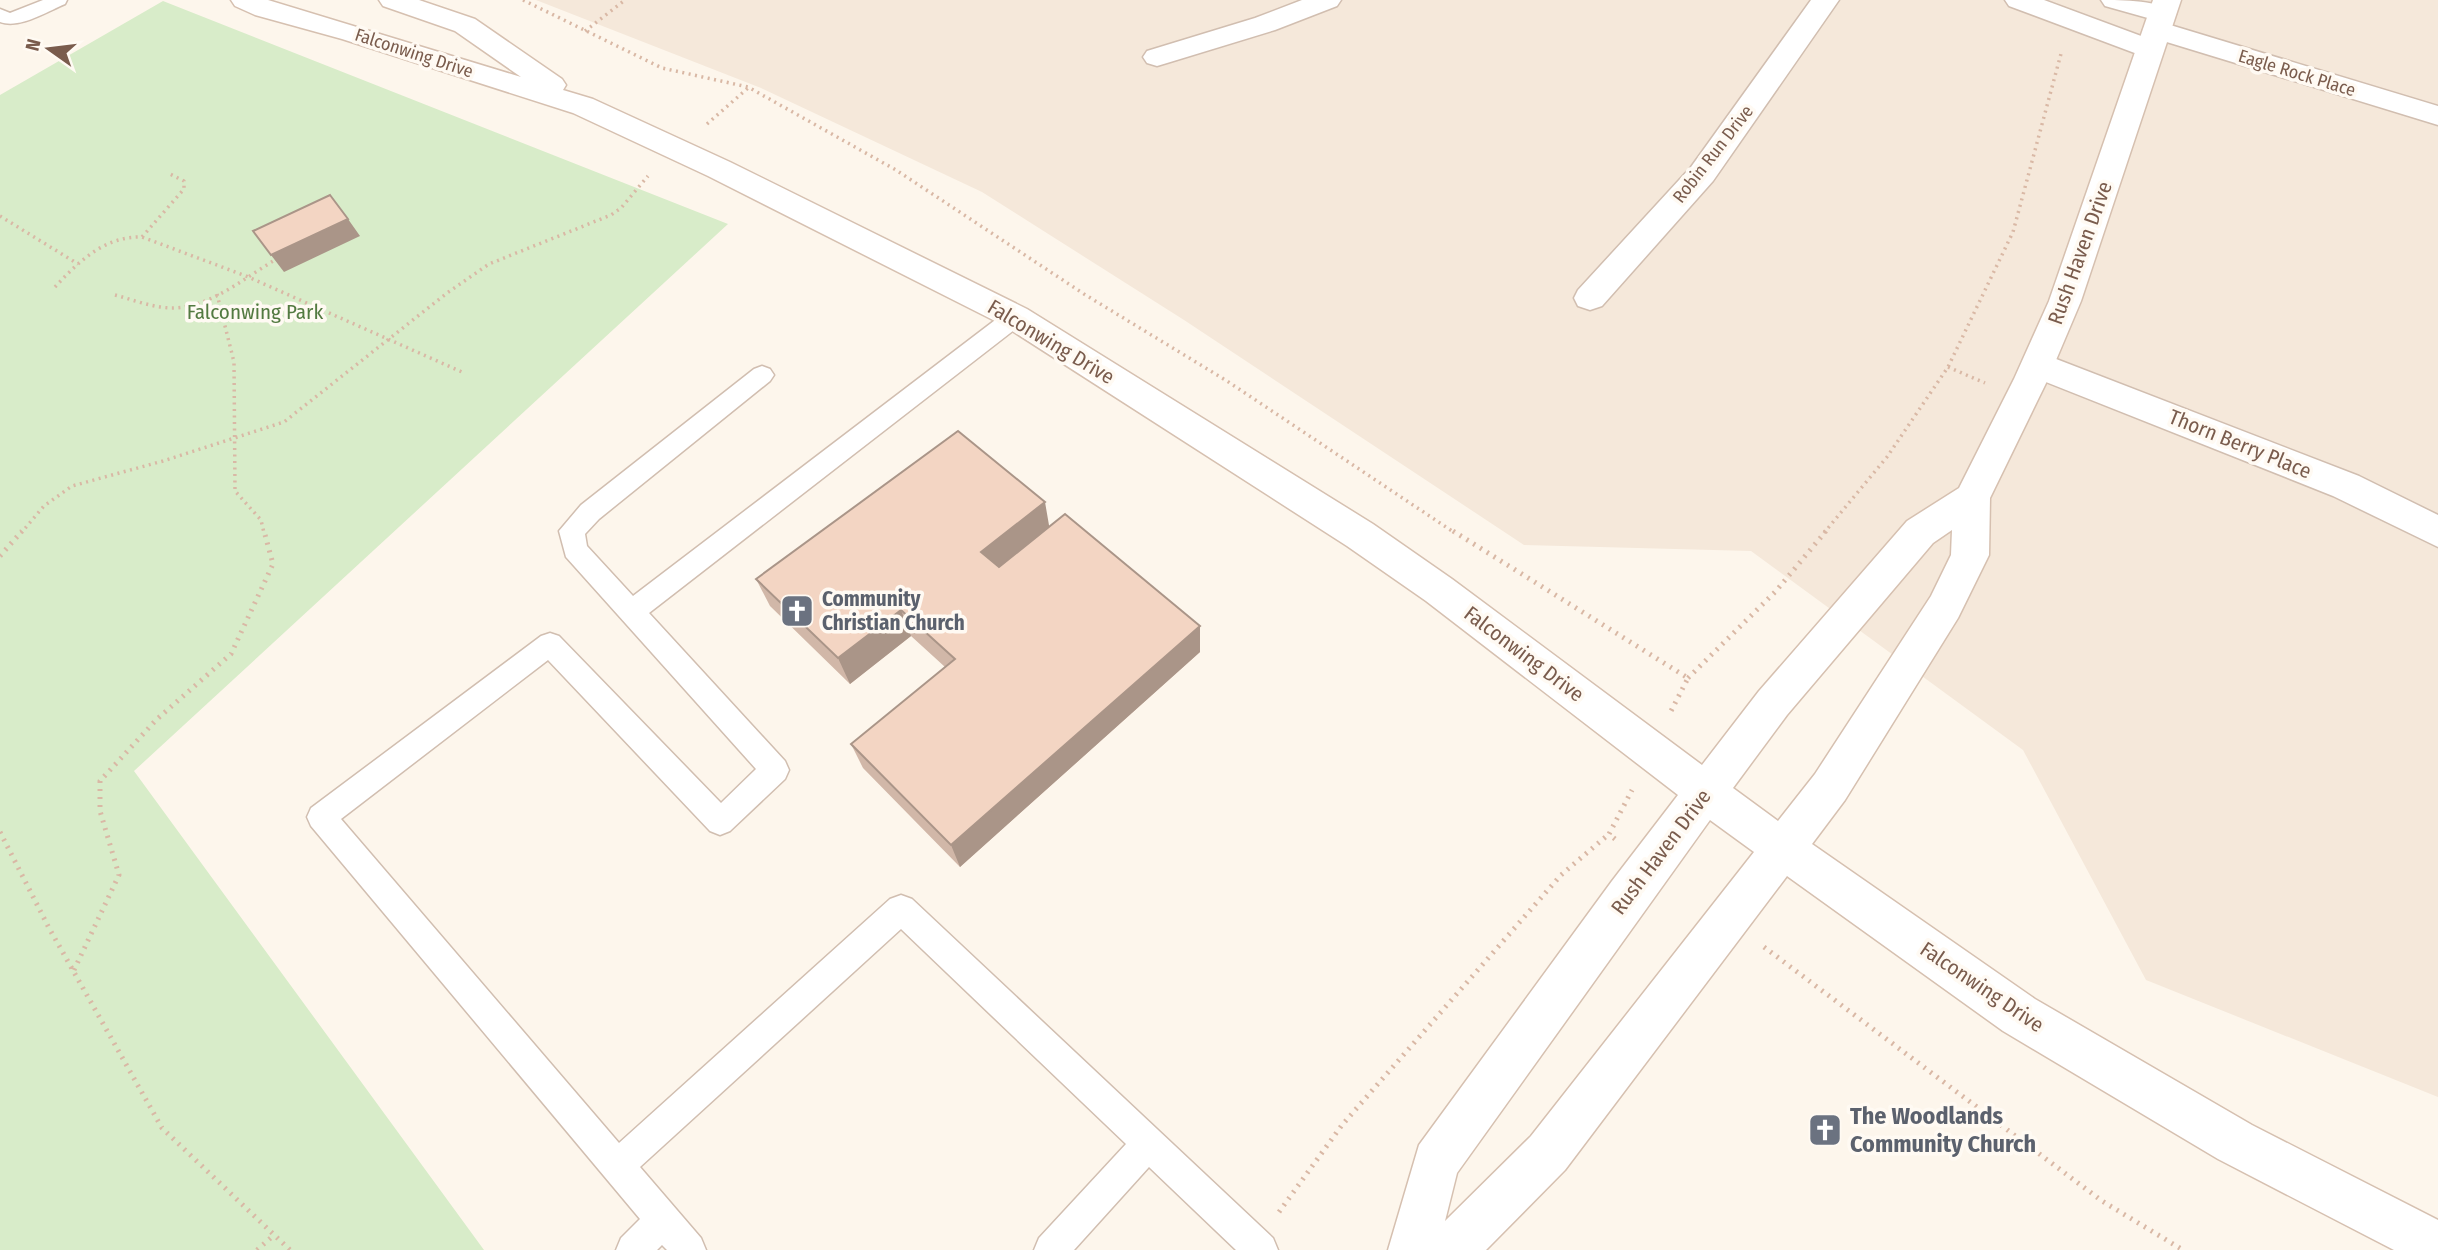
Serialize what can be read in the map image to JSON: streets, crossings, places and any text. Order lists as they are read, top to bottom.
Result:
{
  "streets": {
    "street": [
      "Falconwing Drive",
      "Eagle Rock Place",
      "Robin Run Drive",
      "Rush Haven Drive",
      "Thorn Berry Place"
    ]
  },
  "crossings": [
    ["Falconwing Drive", "Rush Haven Drive"],
    ["Eagle Rock Place", "Rush Haven Drive"],
    ["Rush Haven Drive", "Thorn Berry Place"]
  ],
  "parks": ["Falconwing Park"],
  "places": {
    "church": ["Community Christian Church", "The Woodlands Community Church"]
  },
  "north": "left"
}
